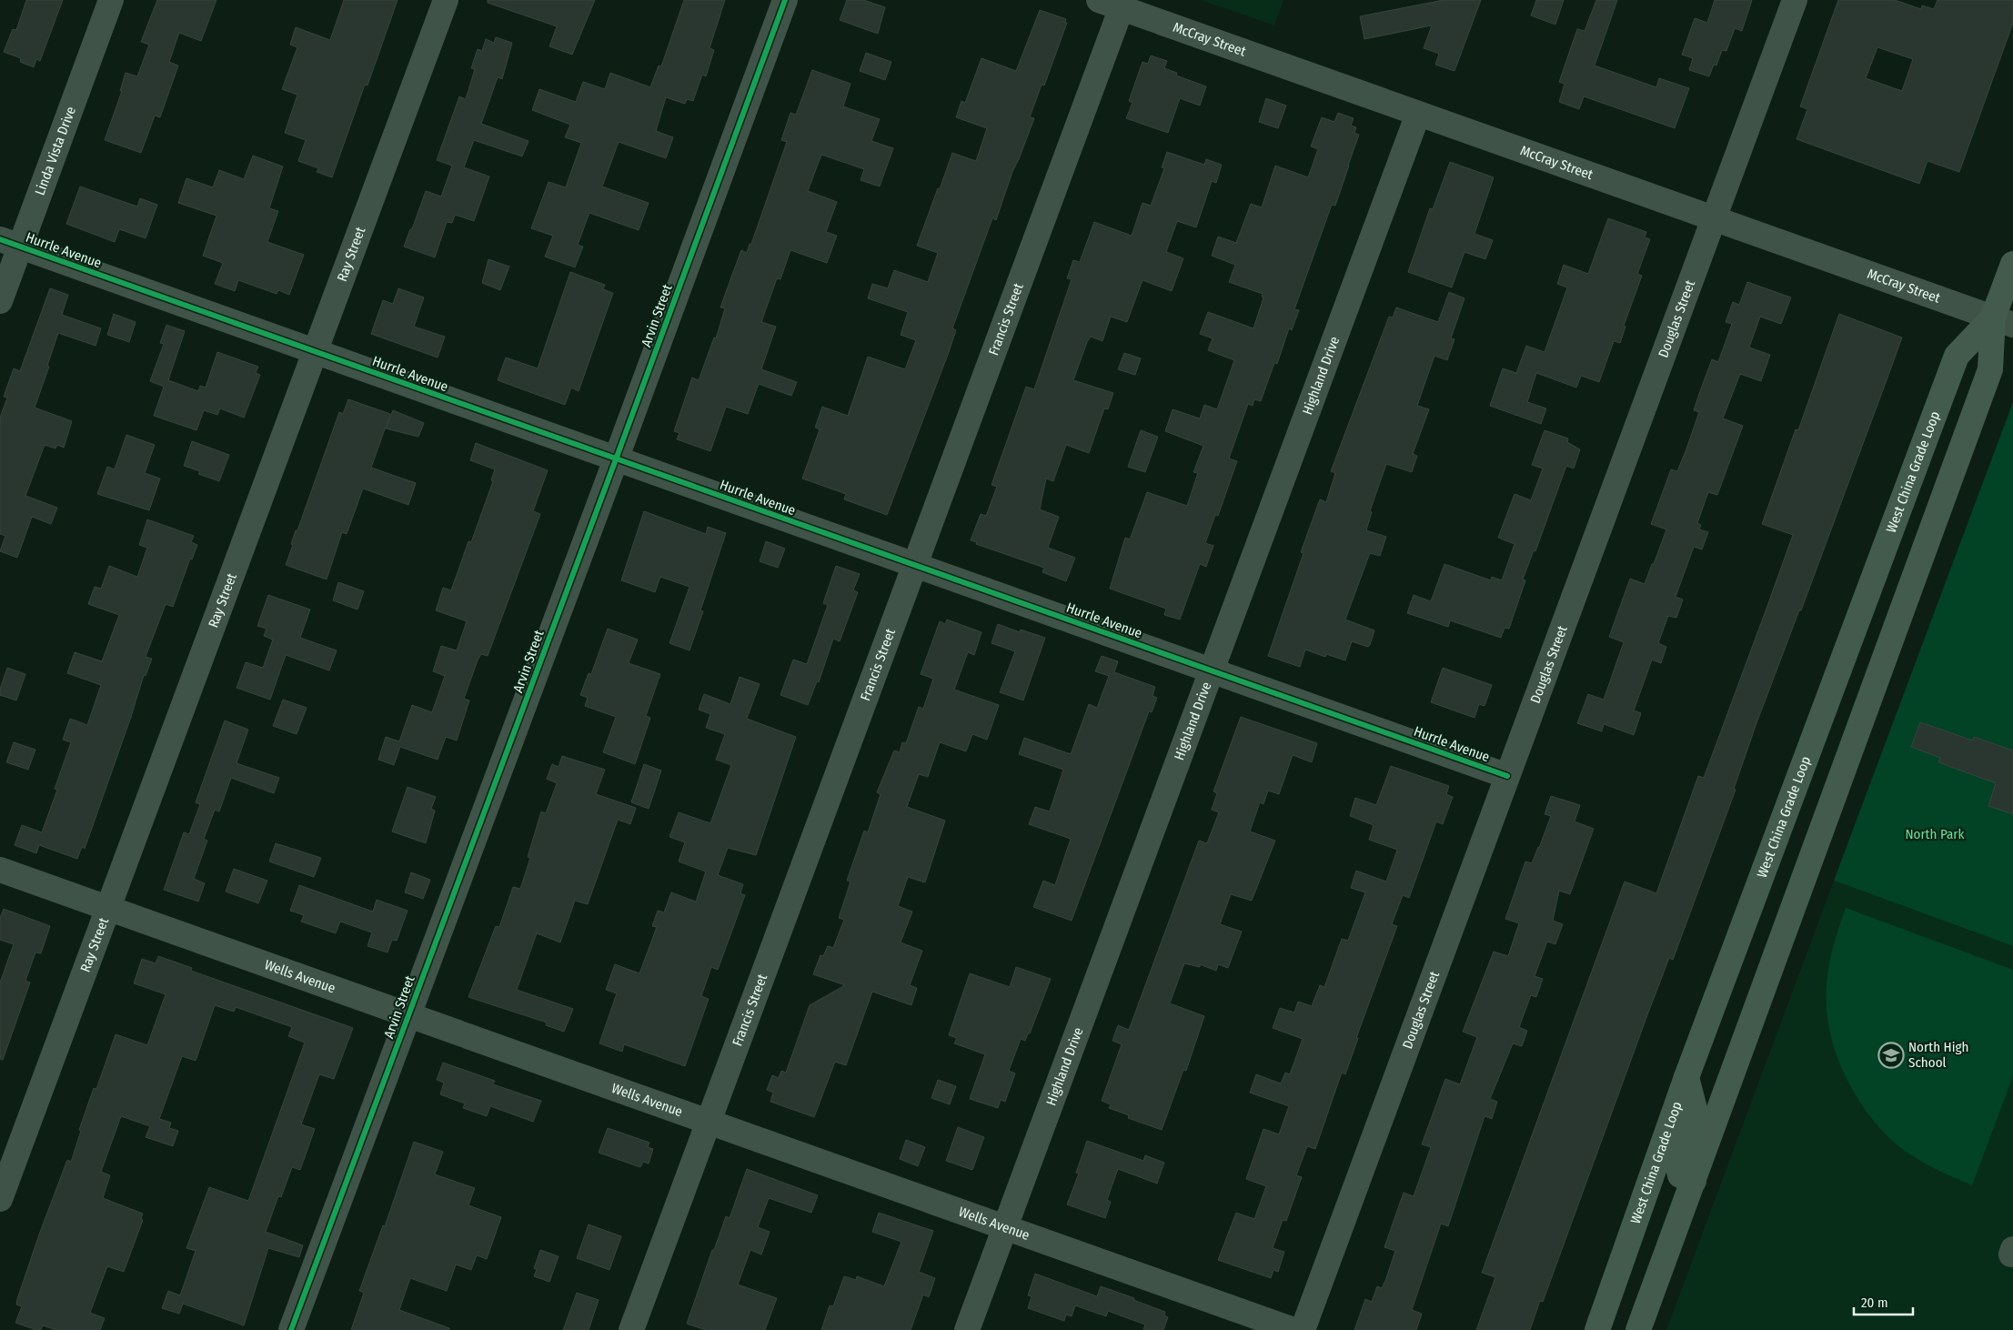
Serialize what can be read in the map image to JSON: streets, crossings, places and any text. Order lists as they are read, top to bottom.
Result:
{
  "streets": {
    "main road": ["West China Grade Loop"],
    "street": [
      "McCray Street",
      "Linda Vista Drive",
      "Hurrle Avenue",
      "Ray Street",
      "Arvin Street",
      "Douglas Street",
      "Francis Street",
      "Highland Drive",
      "Wells Avenue"
    ]
  },
  "crossings": [
    ["McCray Street", "Douglas Street"],
    ["McCray Street", "Francis Street"],
    ["McCray Street", "Highland Drive"],
    ["McCray Street", "West China Grade Loop"],
    ["Linda Vista Drive", "Hurrle Avenue"],
    ["Hurrle Avenue", "Ray Street"],
    ["Hurrle Avenue", "Arvin Street"],
    ["Hurrle Avenue", "Douglas Street"],
    ["Hurrle Avenue", "Francis Street"],
    ["Hurrle Avenue", "Highland Drive"],
    ["Ray Street", "Wells Avenue"],
    ["Arvin Street", "Wells Avenue"],
    ["Francis Street", "Wells Avenue"],
    ["Highland Drive", "Wells Avenue"]
  ],
  "parks": ["North Park"],
  "places": {
    "school or university": ["North High School"]
  },
  "scale_bar": "20 m"
}
